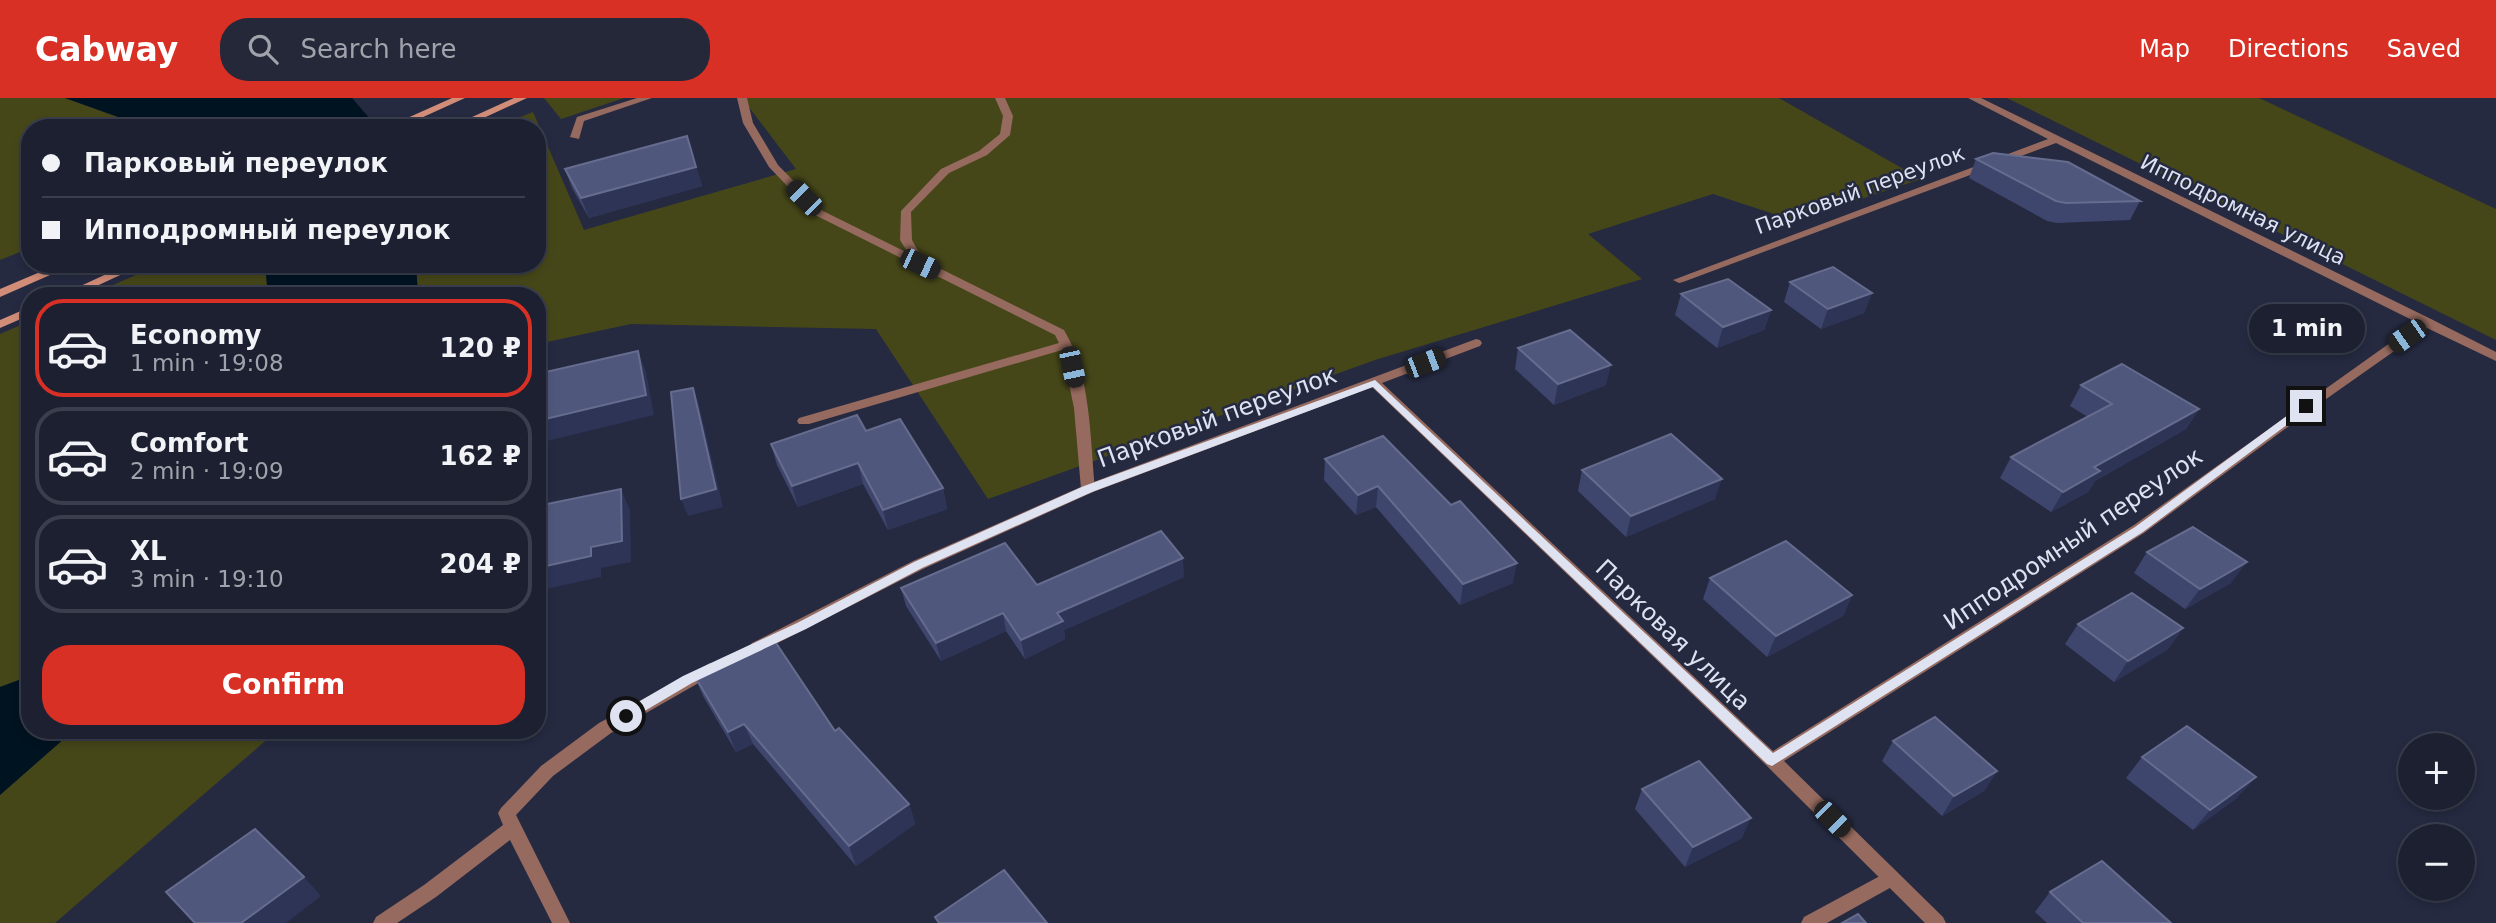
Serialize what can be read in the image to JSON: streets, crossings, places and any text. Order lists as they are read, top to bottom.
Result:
{
  "streets": {
    "street": [
      "Парковый переулок",
      "Ипподромная улица",
      "Ипподромный переулок",
      "Парковая улица"
    ]
  },
  "crossings": [
    ["Парковый переулок", "Ипподромная улица"],
    ["Парковый переулок", "Парковая улица"],
    ["Ипподромная улица", "Ипподромный переулок"],
    ["Ипподромный переулок", "Парковая улица"]
  ],
  "page": {
    "header": "Cabway",
    "search": "Search here",
    "nav": ["Map", "Directions", "Saved"],
    "banner": ["Парковый переулок", "Ипподромный переулок"],
    "list": [
      {
        "name": "Economy",
        "note": "1 min · 19:08",
        "value": "120 ₽"
      },
      {
        "name": "Comfort",
        "note": "2 min · 19:09",
        "value": "162 ₽"
      },
      {
        "name": "XL",
        "note": "3 min · 19:10",
        "value": "204 ₽"
      }
    ],
    "bubble": "1 min",
    "buttons": "Confirm",
    "map_buttons": ["+", "−"]
  }
}
